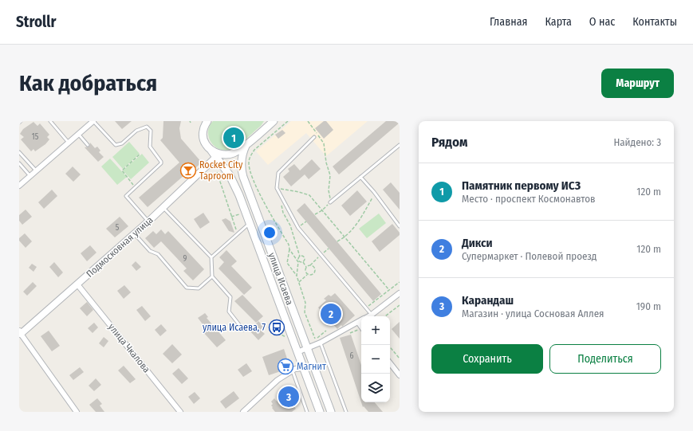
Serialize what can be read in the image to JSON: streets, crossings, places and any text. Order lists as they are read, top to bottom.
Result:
{
  "streets": {
    "main road": ["улица Исаева"],
    "street": ["Подмосковная улица", "улица Чкалова"]
  },
  "crossings": [
    ["Подмосковная улица", "улица Исаева"],
    ["Подмосковная улица", "улица Чкалова"]
  ],
  "places": {
    "bar": ["Rocket City Taproom"],
    "bus stop": ["улица Исаева, 7"],
    "supermarket": ["Магнит"]
  },
  "house_numbers": [
    "15",
    "5",
    "9",
    "6"
  ],
  "page": {
    "header": "Strollr",
    "nav": [
      "Главная",
      "Карта",
      "О нас",
      "Контакты"
    ],
    "buttons": [
      "Маршрут",
      ["Сохранить", "Поделиться"]
    ],
    "title": "Как добраться",
    "heading": ["Рядом", "Найдено: 3"],
    "pins": ["1", "2", "3"],
    "list": [
      {
        "mark": "1",
        "name": "Памятник первому ИСЗ",
        "note": "Место · проспект Космонавтов",
        "value": "120 m"
      },
      {
        "mark": "2",
        "name": "Дикси",
        "note": "Супермаркет · Полевой проезд",
        "value": "120 m"
      },
      {
        "mark": "3",
        "name": "Карандаш",
        "note": "Магазин · улица Сосновая Аллея",
        "value": "190 m"
      }
    ],
    "map_buttons": ["+", "−"]
  }
}
